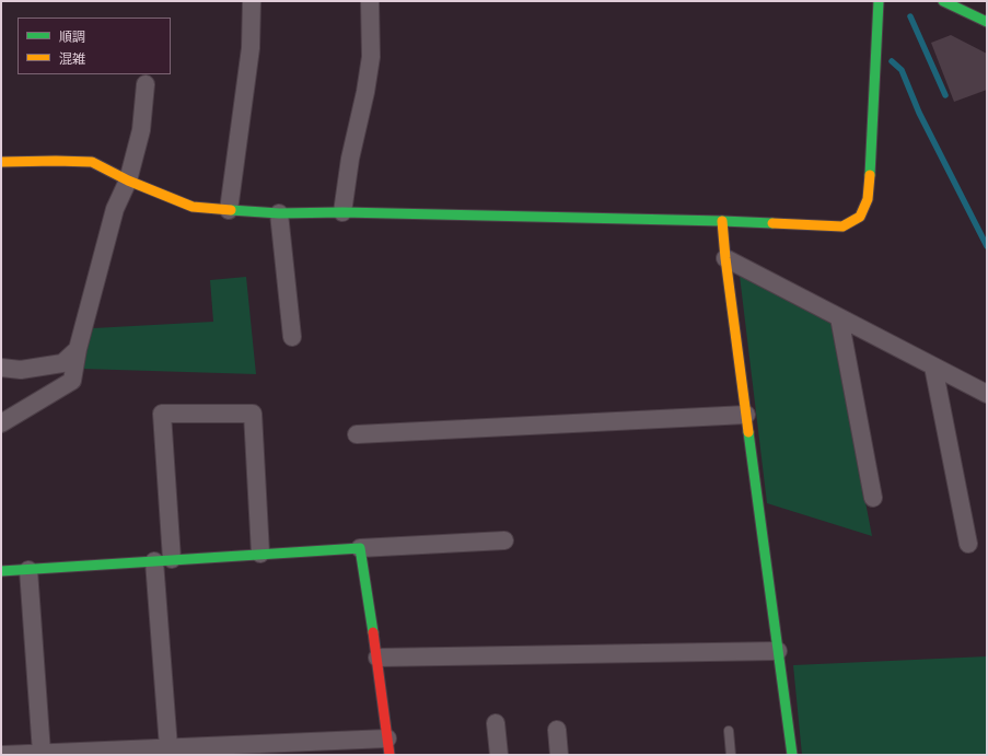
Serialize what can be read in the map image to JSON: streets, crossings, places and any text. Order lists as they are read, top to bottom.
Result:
{
  "legend": ["順調", "混雑"]
}
